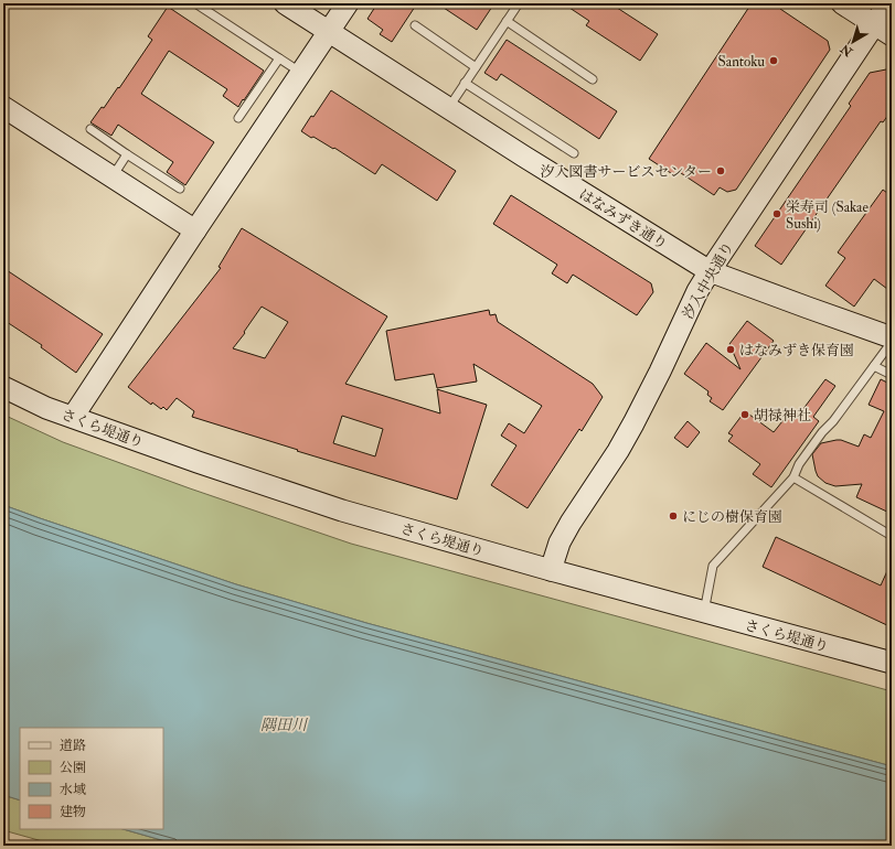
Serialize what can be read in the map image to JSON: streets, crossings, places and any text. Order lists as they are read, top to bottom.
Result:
{
  "streets": {
    "street": ["はなみずき通り", "汐入中央通り", "さくら堤通り"]
  },
  "crossings": [
    ["はなみずき通り", "汐入中央通り"],
    ["汐入中央通り", "さくら堤通り"]
  ],
  "water": ["隅田川"],
  "places": [
    "Santoku",
    "汐入図書サービスセンター",
    "栄寿司 (Sakae Sushi)",
    "はなみずき保育園",
    "胡禄神社",
    "にじの樹保育園"
  ],
  "legend": [
    "道路",
    "公園",
    "水域",
    "建物"
  ],
  "north": "bottom left"
}
